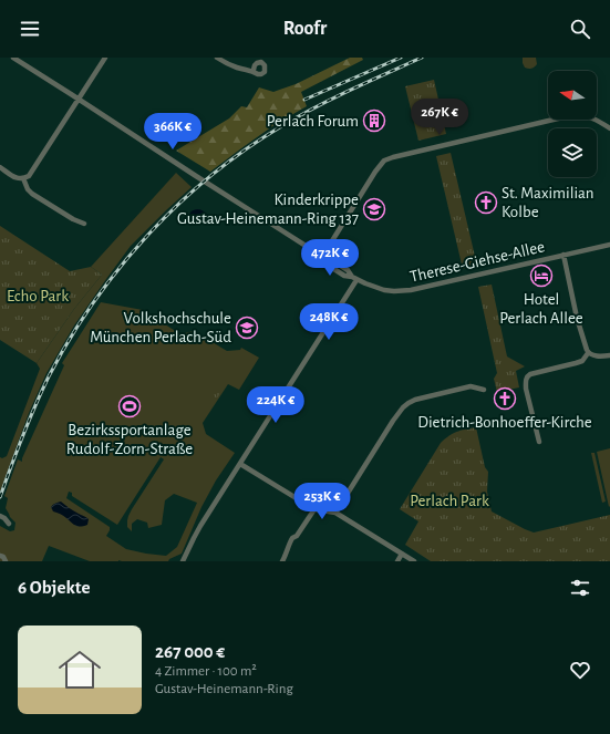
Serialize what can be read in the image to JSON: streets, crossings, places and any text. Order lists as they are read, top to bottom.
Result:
{
  "streets": {
    "street": ["Therese-Giehse-Allee"]
  },
  "parks": ["Echo Park", "Perlach Park"],
  "places": {
    "building": ["Perlach Forum"],
    "church": ["St. Maximilian Kolbe", "Dietrich-Bonhoeffer-Kirche"],
    "school or university": ["Kinderkrippe Gustav-Heinemann-Ring 137", "Volkshochschule München Perlach-Süd"],
    "hotel": ["Hotel Perlach Allee"],
    "sports": ["Bezirkssportanlage Rudolf-Zorn-Straße"]
  },
  "north": "left",
  "page": {
    "header": "Roofr",
    "price": [
      "267K €",
      "366K €",
      "472K €",
      "248K €",
      "224K €",
      "253K €"
    ],
    "heading": "6 Objekte",
    "list": [
      {
        "name": "267 000 €",
        "note": "4 Zimmer · 100 m² · Gustav-Heinemann-Ring"
      }
    ]
  }
}
